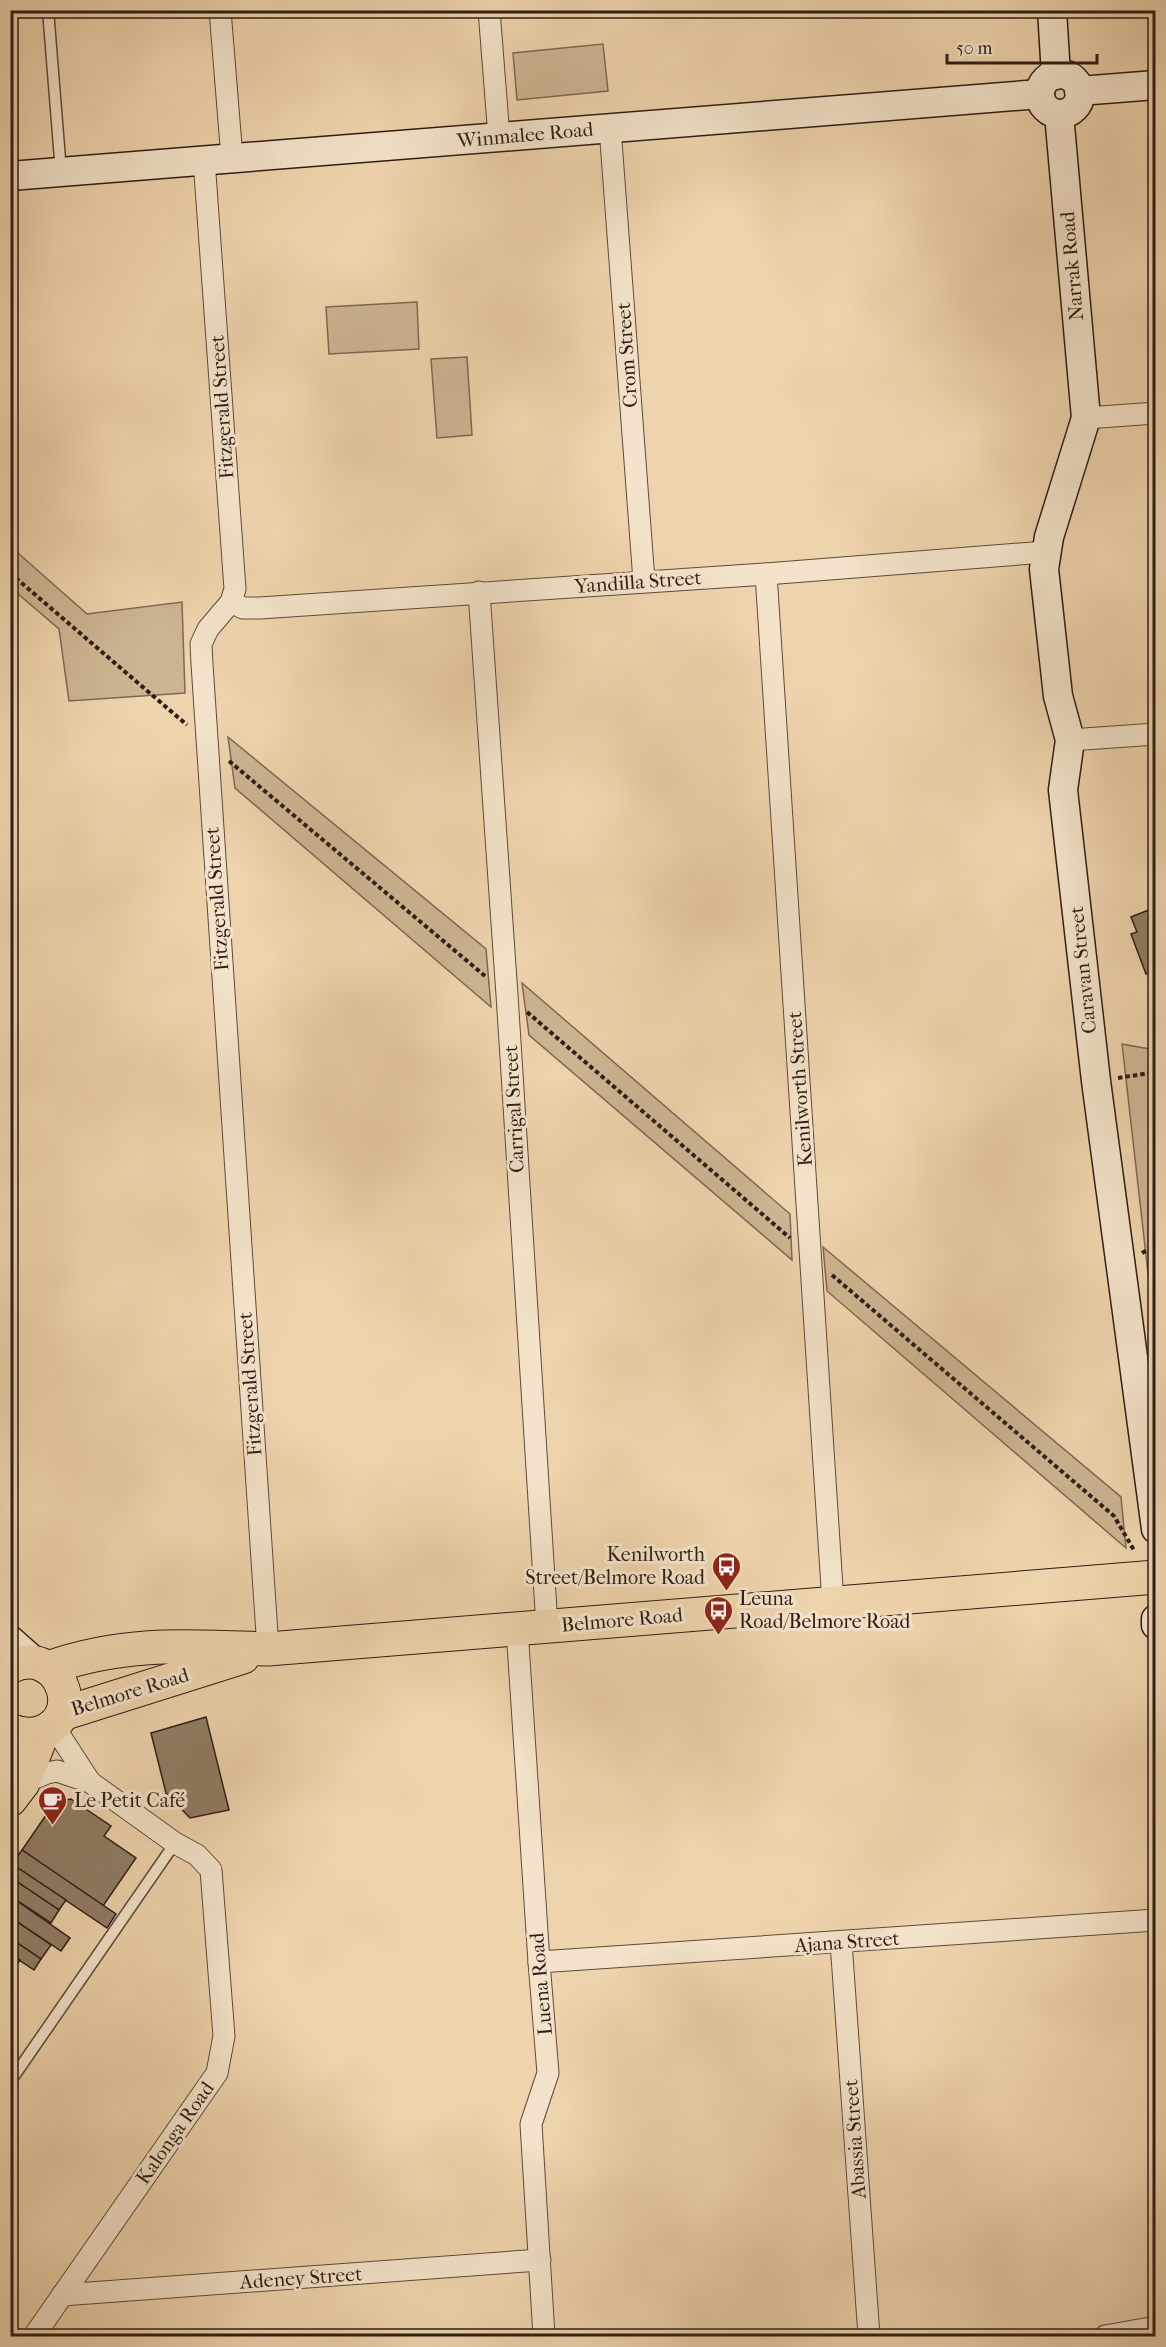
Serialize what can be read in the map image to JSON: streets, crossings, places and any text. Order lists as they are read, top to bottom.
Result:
{
  "streets": {
    "main road": ["Belmore Road"],
    "street": [
      "Winmalee Road",
      "Narrak Road",
      "Crom Street",
      "Fitzgerald Street",
      "Yandilla Street",
      "Caravan Street",
      "Kenilworth Street",
      "Carrigal Street",
      "Ajana Street",
      "Luena Road",
      "Kalonga Road",
      "Abassia Street",
      "Adeney Street"
    ]
  },
  "crossings": [
    ["Winmalee Road", "Narrak Road"],
    ["Winmalee Road", "Crom Street"],
    ["Winmalee Road", "Fitzgerald Street"],
    ["Narrak Road", "Caravan Street"],
    ["Crom Street", "Yandilla Street"],
    ["Fitzgerald Street", "Yandilla Street"],
    ["Fitzgerald Street", "Belmore Road"],
    ["Yandilla Street", "Caravan Street"],
    ["Yandilla Street", "Kenilworth Street"],
    ["Yandilla Street", "Carrigal Street"],
    ["Kenilworth Street", "Belmore Road"],
    ["Carrigal Street", "Belmore Road"],
    ["Carrigal Street", "Luena Road"],
    ["Belmore Road", "Luena Road"],
    ["Belmore Road", "Kalonga Road"],
    ["Ajana Street", "Luena Road"],
    ["Ajana Street", "Abassia Street"],
    ["Luena Road", "Adeney Street"],
    ["Kalonga Road", "Adeney Street"]
  ],
  "places": {
    "bus stop": ["Kenilworth Street/Belmore Road", "Leuna Road/Belmore Road"],
    "cafe": ["Le Petit Café"]
  },
  "scale_bar": "50 m"
}
